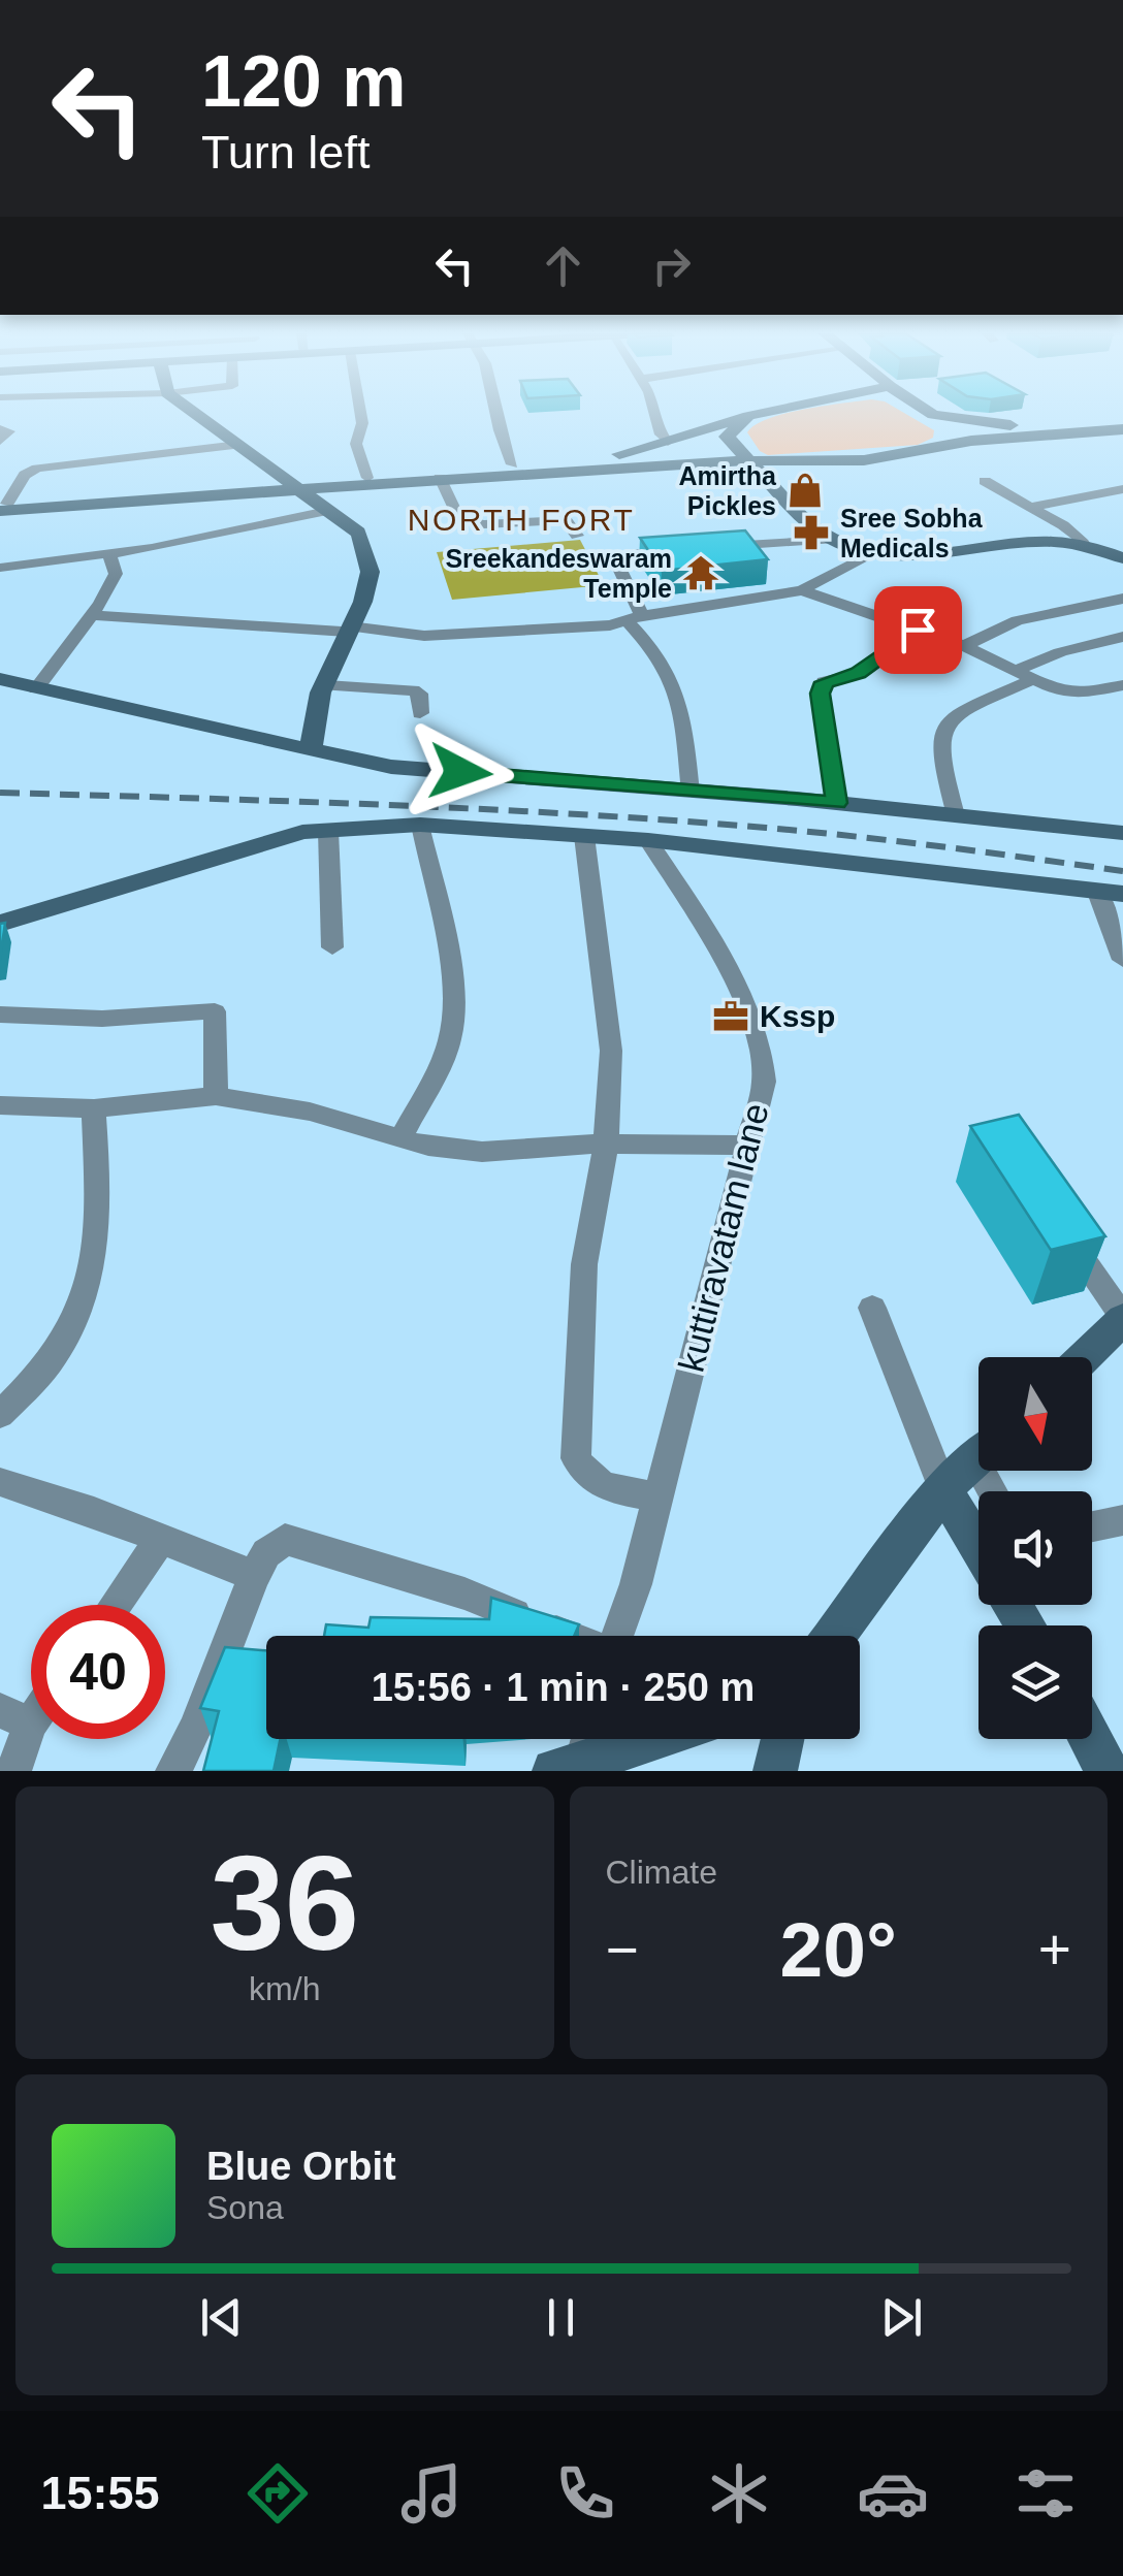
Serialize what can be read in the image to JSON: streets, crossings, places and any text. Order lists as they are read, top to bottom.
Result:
{
  "streets": {
    "street": ["kuttiravatam lane"]
  },
  "districts": ["NORTH FORT"],
  "places": {
    "shop": ["Amirtha Pickles"],
    "pharmacy": ["Sree Sobha Medicals"],
    "temple": ["Sreekandeswaram Temple"],
    "office": ["Kssp"]
  },
  "north": "bottom",
  "page": {
    "turn": ["120 m", "Turn left"],
    "limit": "40",
    "trip": "15:56 · 1 min · 250 m",
    "tile": [
      ["36", "km/h"],
      "Climate"
    ],
    "heat": ["−", "20°", "+"],
    "song": ["Blue Orbit", "Sona"],
    "tabs": "15:55"
  }
}
